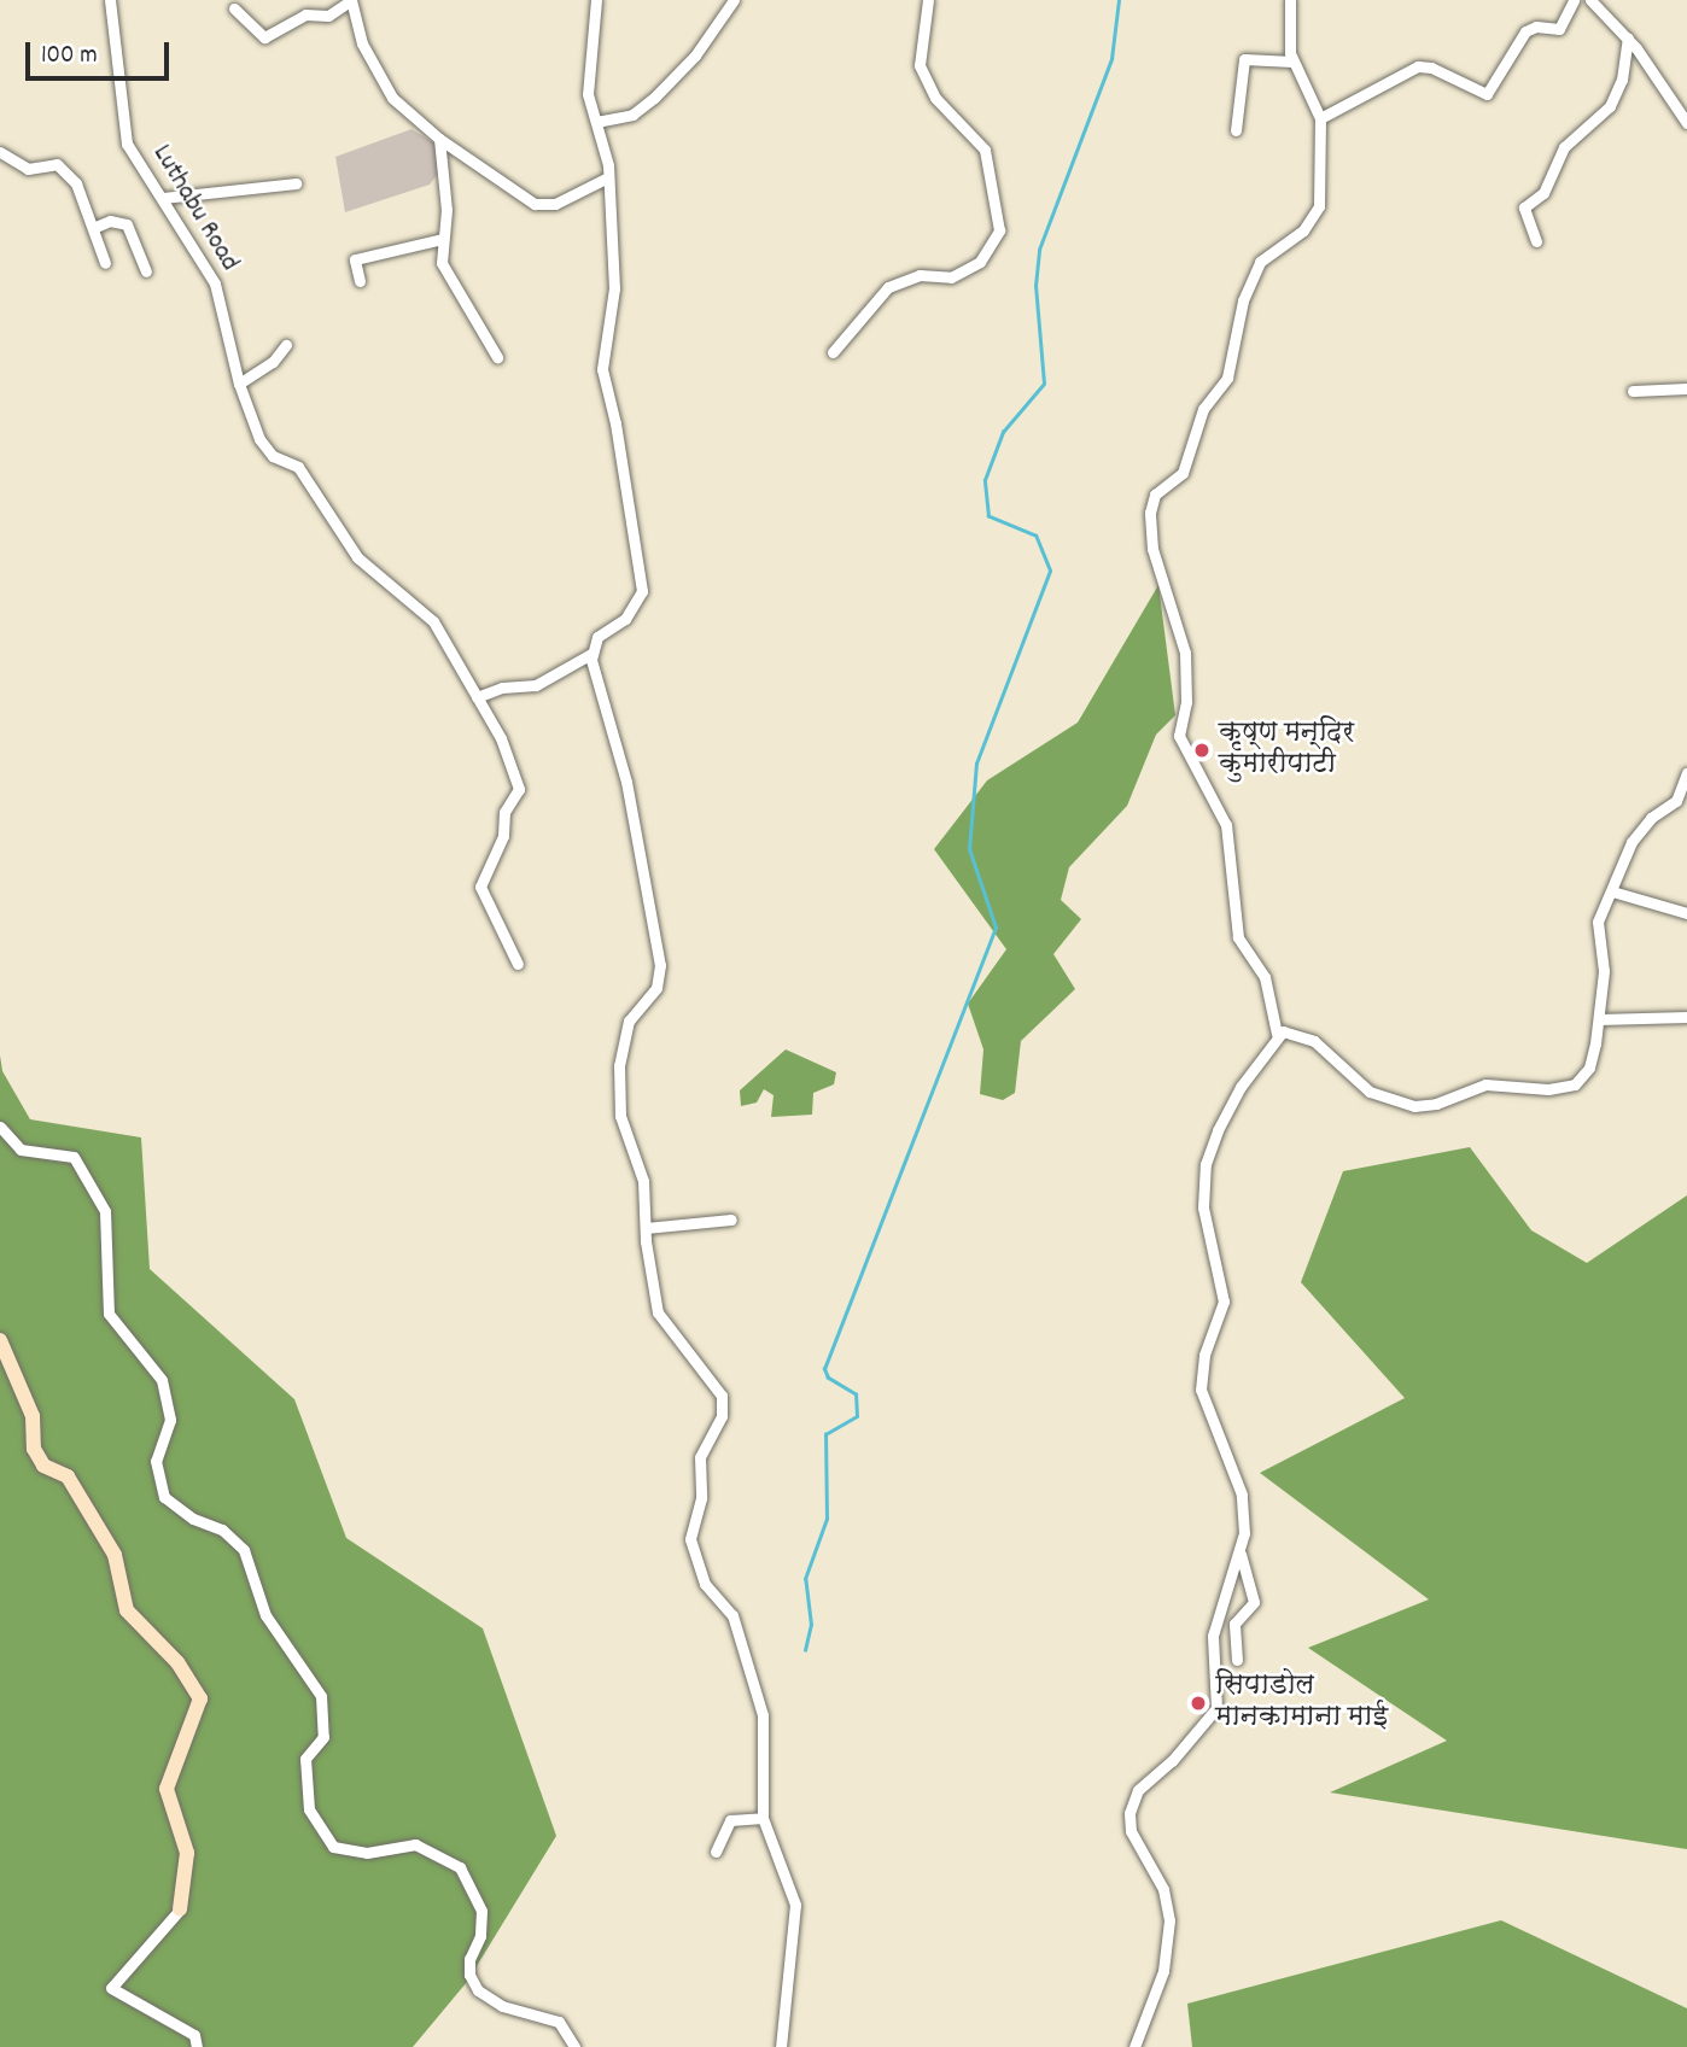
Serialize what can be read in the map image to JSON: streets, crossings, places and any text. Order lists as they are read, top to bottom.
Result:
{
  "streets": {
    "street": ["Luthabu Road"]
  },
  "places": ["कृष्ण मन्दिर कुमारीपाटी", "सिपाडोल मानकामाना माई"],
  "scale_bar": "100 m"
}
